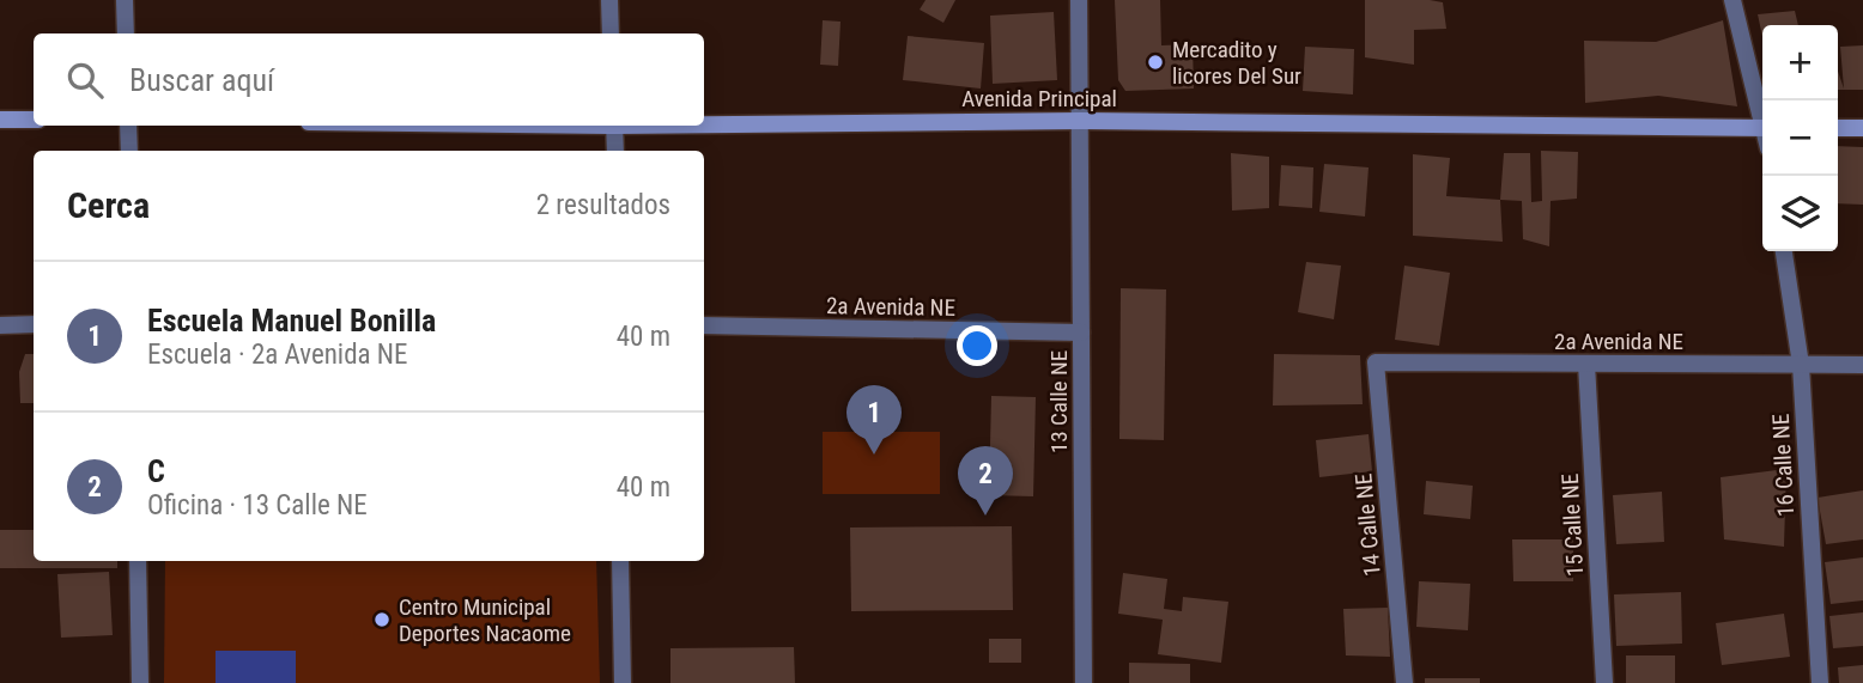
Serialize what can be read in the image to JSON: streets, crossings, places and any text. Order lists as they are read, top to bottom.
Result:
{
  "streets": {
    "street": [
      "Avenida Principal",
      "2a Avenida NE",
      "13 Calle NE",
      "16 Calle NE",
      "14 Calle NE",
      "15 Calle NE"
    ]
  },
  "crossings": [
    ["Avenida Principal", "13 Calle NE"],
    ["2a Avenida NE", "13 Calle NE"],
    ["2a Avenida NE", "16 Calle NE"],
    ["2a Avenida NE", "14 Calle NE"],
    ["2a Avenida NE", "15 Calle NE"]
  ],
  "places": ["Mercadito y licores Del Sur", "Centro Municipal Deportes Nacaome"],
  "page": {
    "map_buttons": ["+", "−"],
    "search": "Buscar aquí",
    "heading": ["Cerca", "2 resultados"],
    "list": [
      {
        "mark": "1",
        "name": "Escuela Manuel Bonilla",
        "note": "Escuela · 2a Avenida NE",
        "value": "40 m"
      },
      {
        "mark": "2",
        "name": "C",
        "note": "Oficina · 13 Calle NE",
        "value": "40 m"
      }
    ],
    "pins": ["1", "2"]
  }
}
